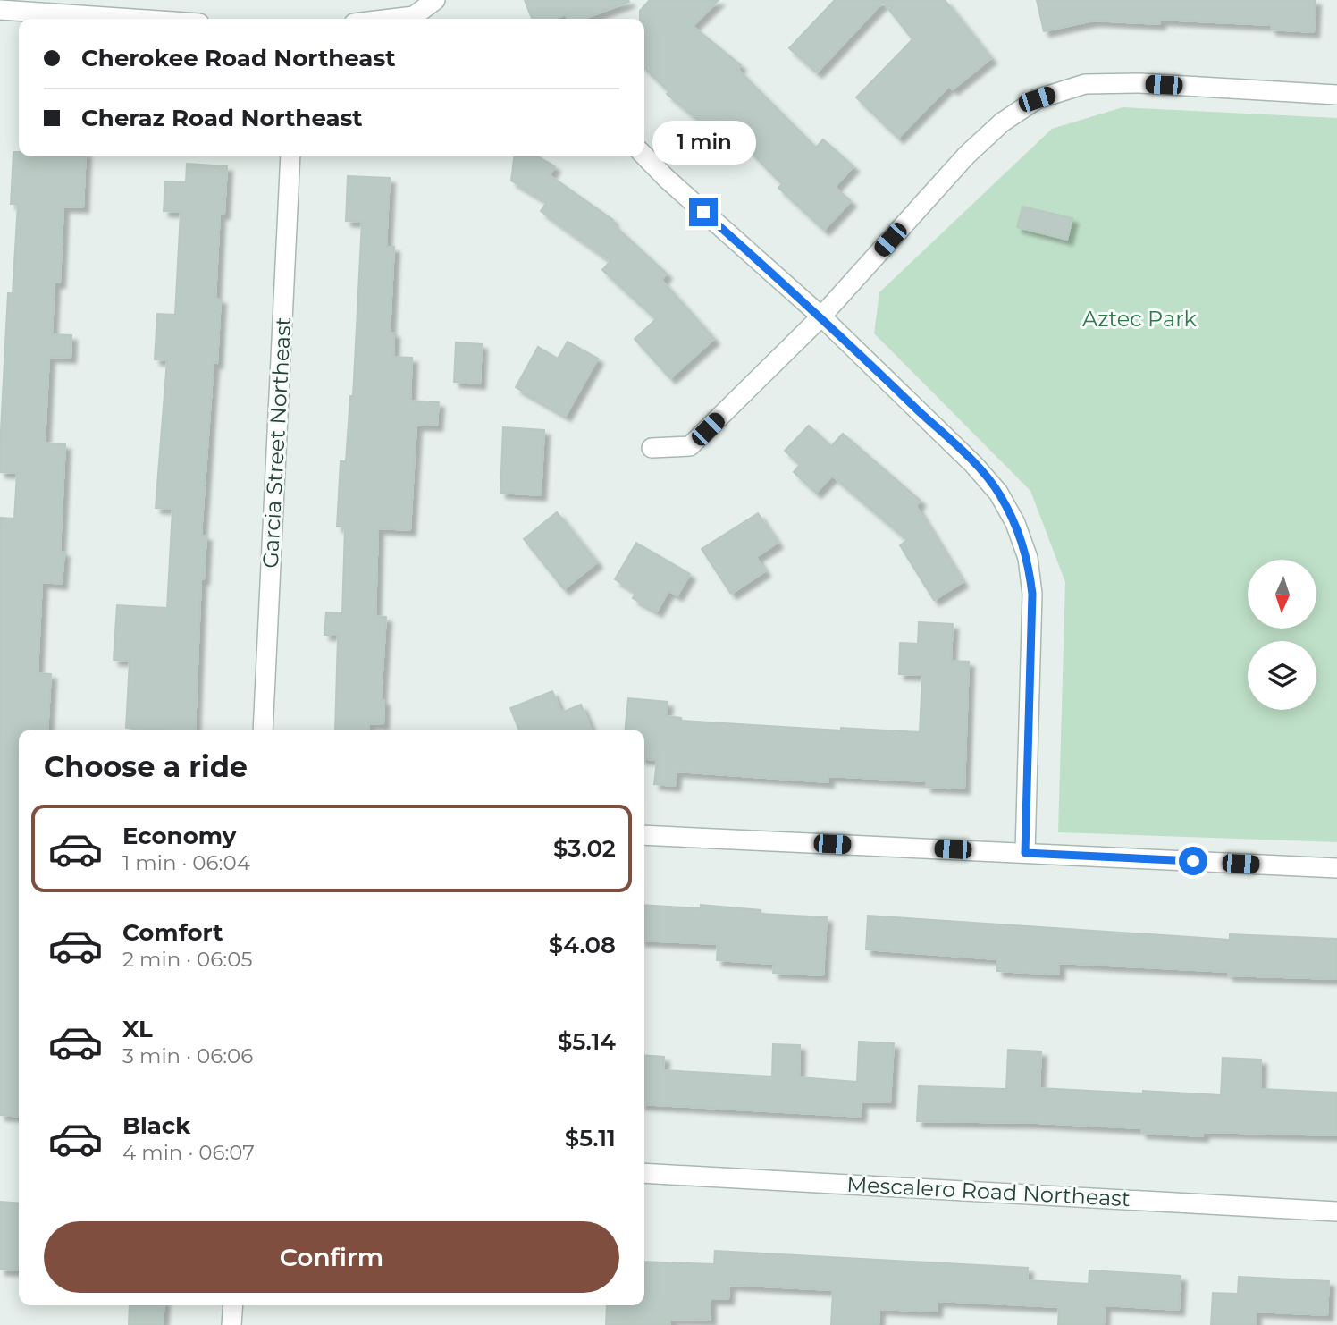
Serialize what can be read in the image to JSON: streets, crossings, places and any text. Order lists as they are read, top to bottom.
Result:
{
  "streets": {
    "street": ["Garcia Street Northeast", "Mescalero Road Northeast"]
  },
  "parks": ["Aztec Park"],
  "north": "bottom",
  "page": {
    "banner": ["Cherokee Road Northeast", "Cheraz Road Northeast"],
    "bubble": "1 min",
    "heading": "Choose a ride",
    "list": [
      {
        "name": "Economy",
        "note": "1 min · 06:04",
        "value": "$3.02"
      },
      {
        "name": "Comfort",
        "note": "2 min · 06:05",
        "value": "$4.08"
      },
      {
        "name": "XL",
        "note": "3 min · 06:06",
        "value": "$5.14"
      },
      {
        "name": "Black",
        "note": "4 min · 06:07",
        "value": "$5.11"
      }
    ],
    "buttons": "Confirm"
  }
}
